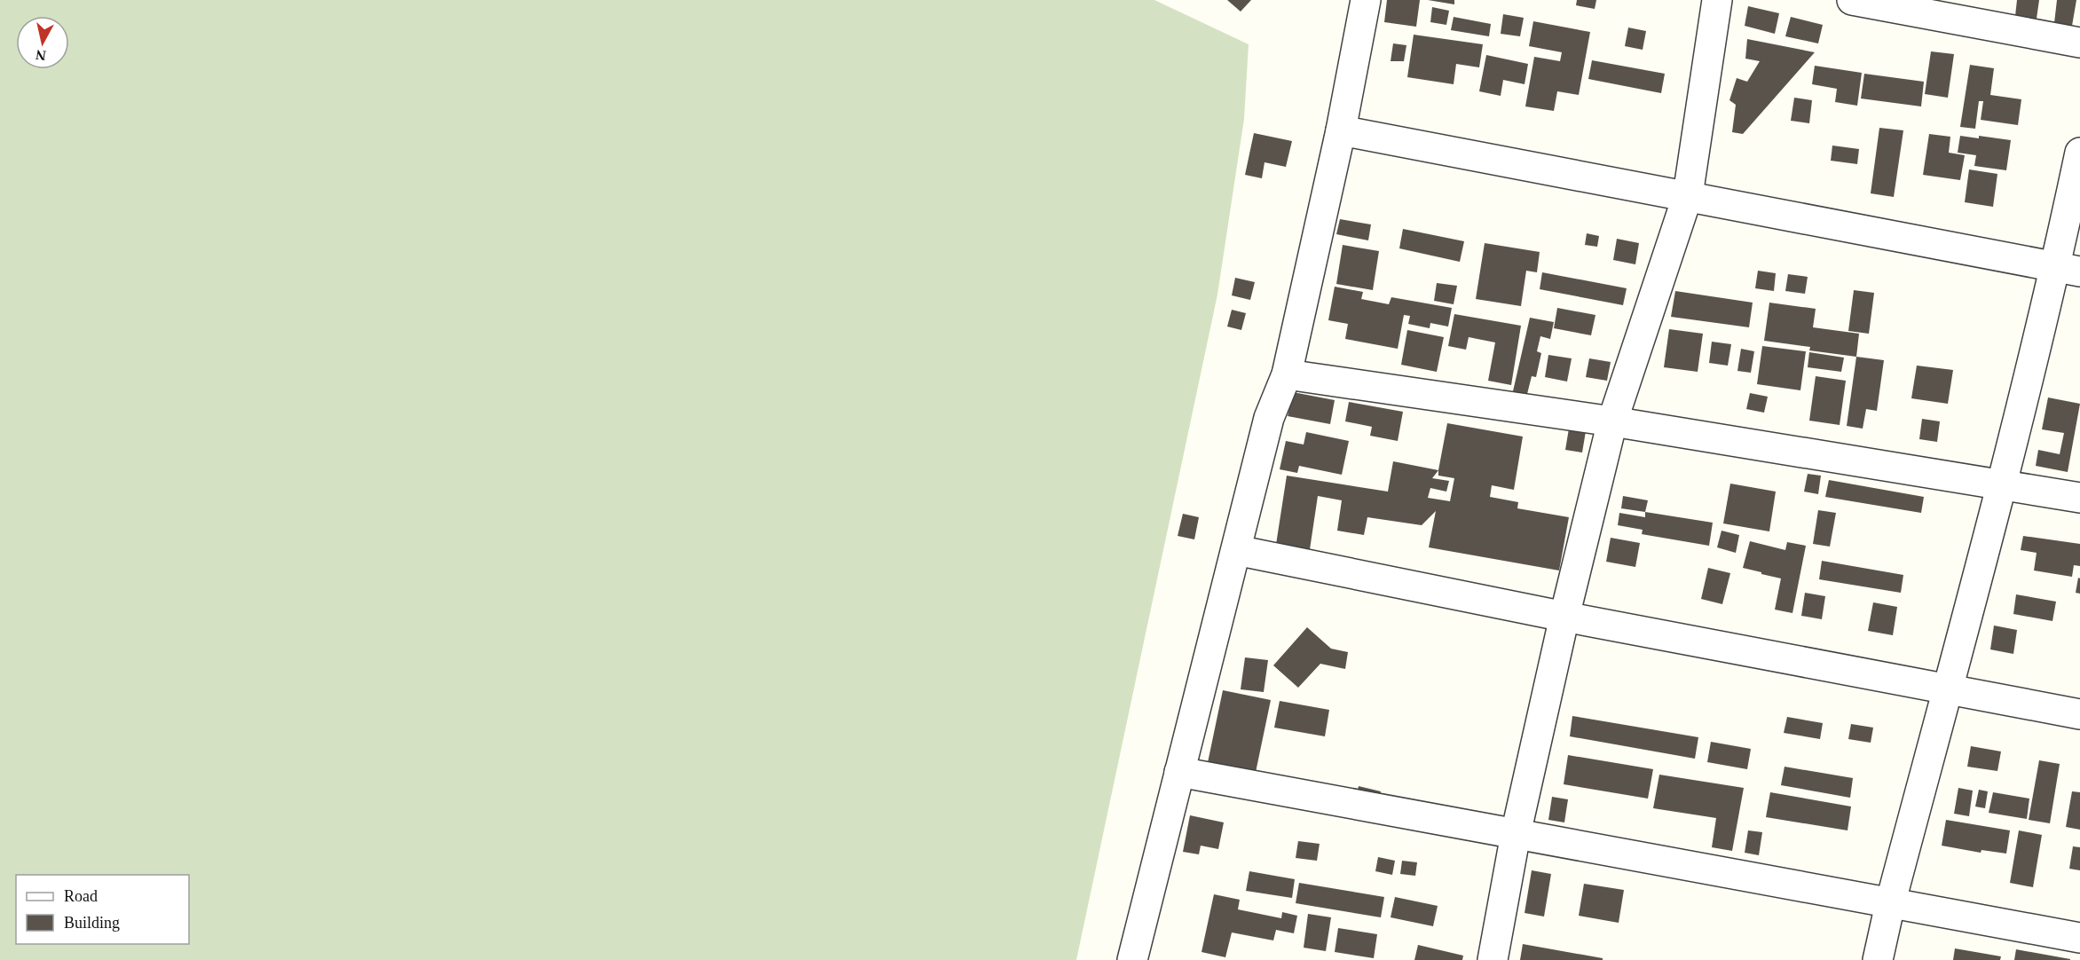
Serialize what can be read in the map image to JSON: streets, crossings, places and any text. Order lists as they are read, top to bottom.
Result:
{
  "legend": ["Road", "Building"],
  "north": "bottom"
}
